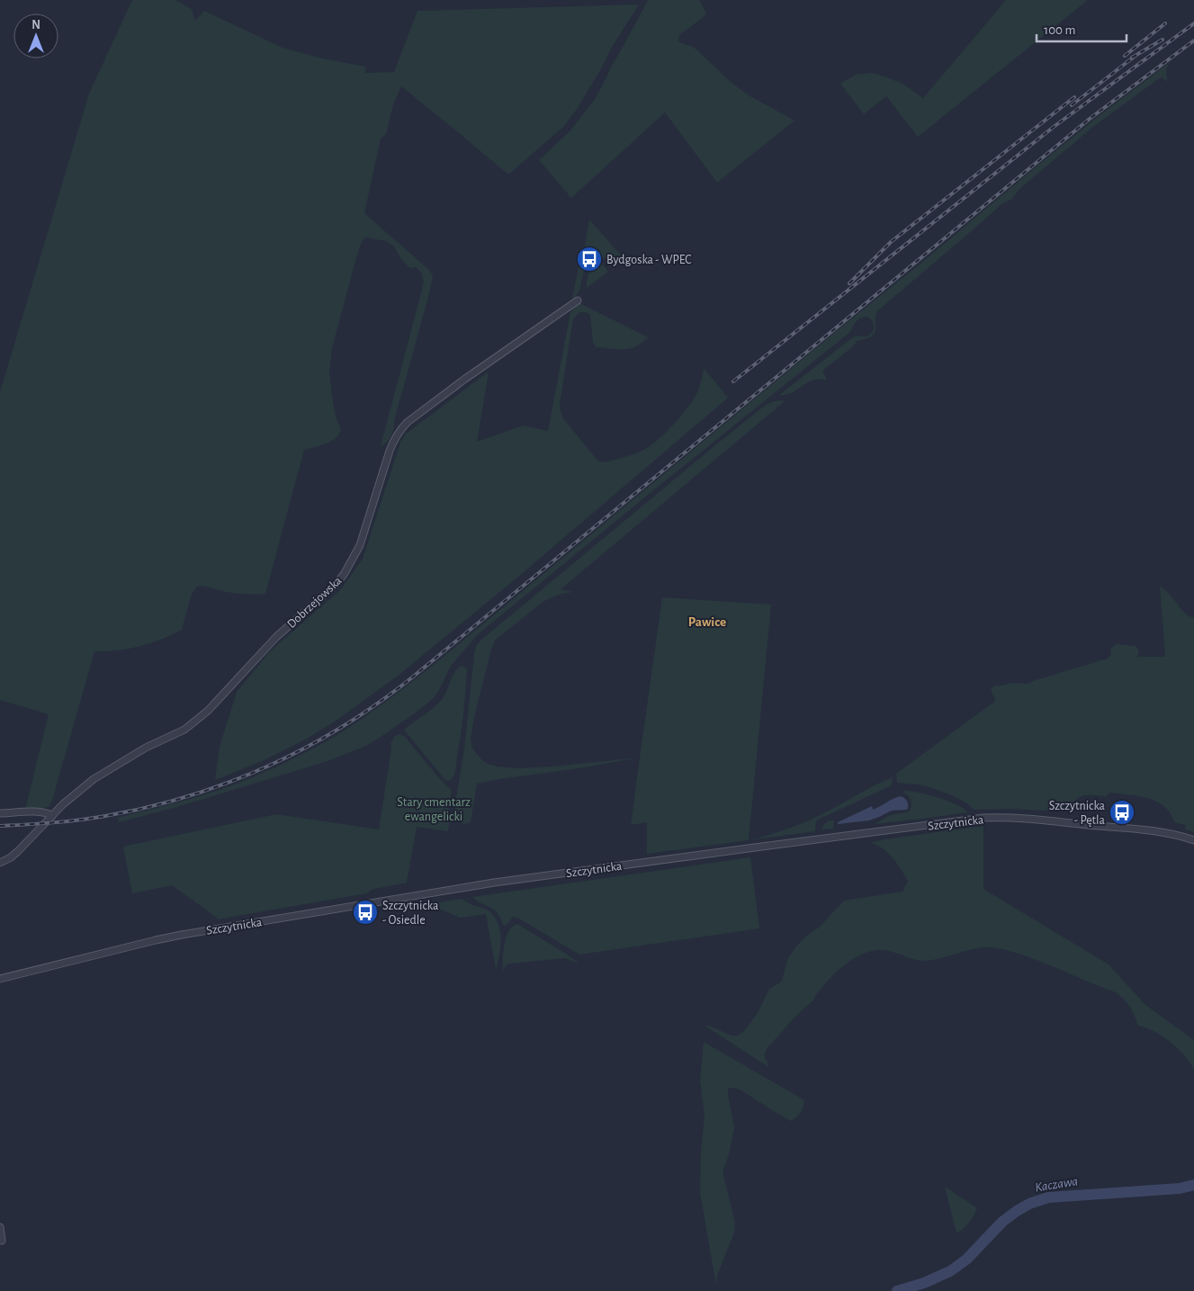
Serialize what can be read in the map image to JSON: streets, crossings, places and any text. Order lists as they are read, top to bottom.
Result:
{
  "streets": {
    "street": ["Dobrzejowska", "Szczytnicka"]
  },
  "districts": ["Pawice"],
  "water": ["Kaczawa"],
  "parks": ["Stary cmentarz ewangelicki"],
  "places": {
    "bus stop": ["Bydgoska - WPEC", "Szczytnicka - Pętla", "Szczytnicka - Osiedle"]
  },
  "scale_bar": "100 m",
  "north": "top"
}
